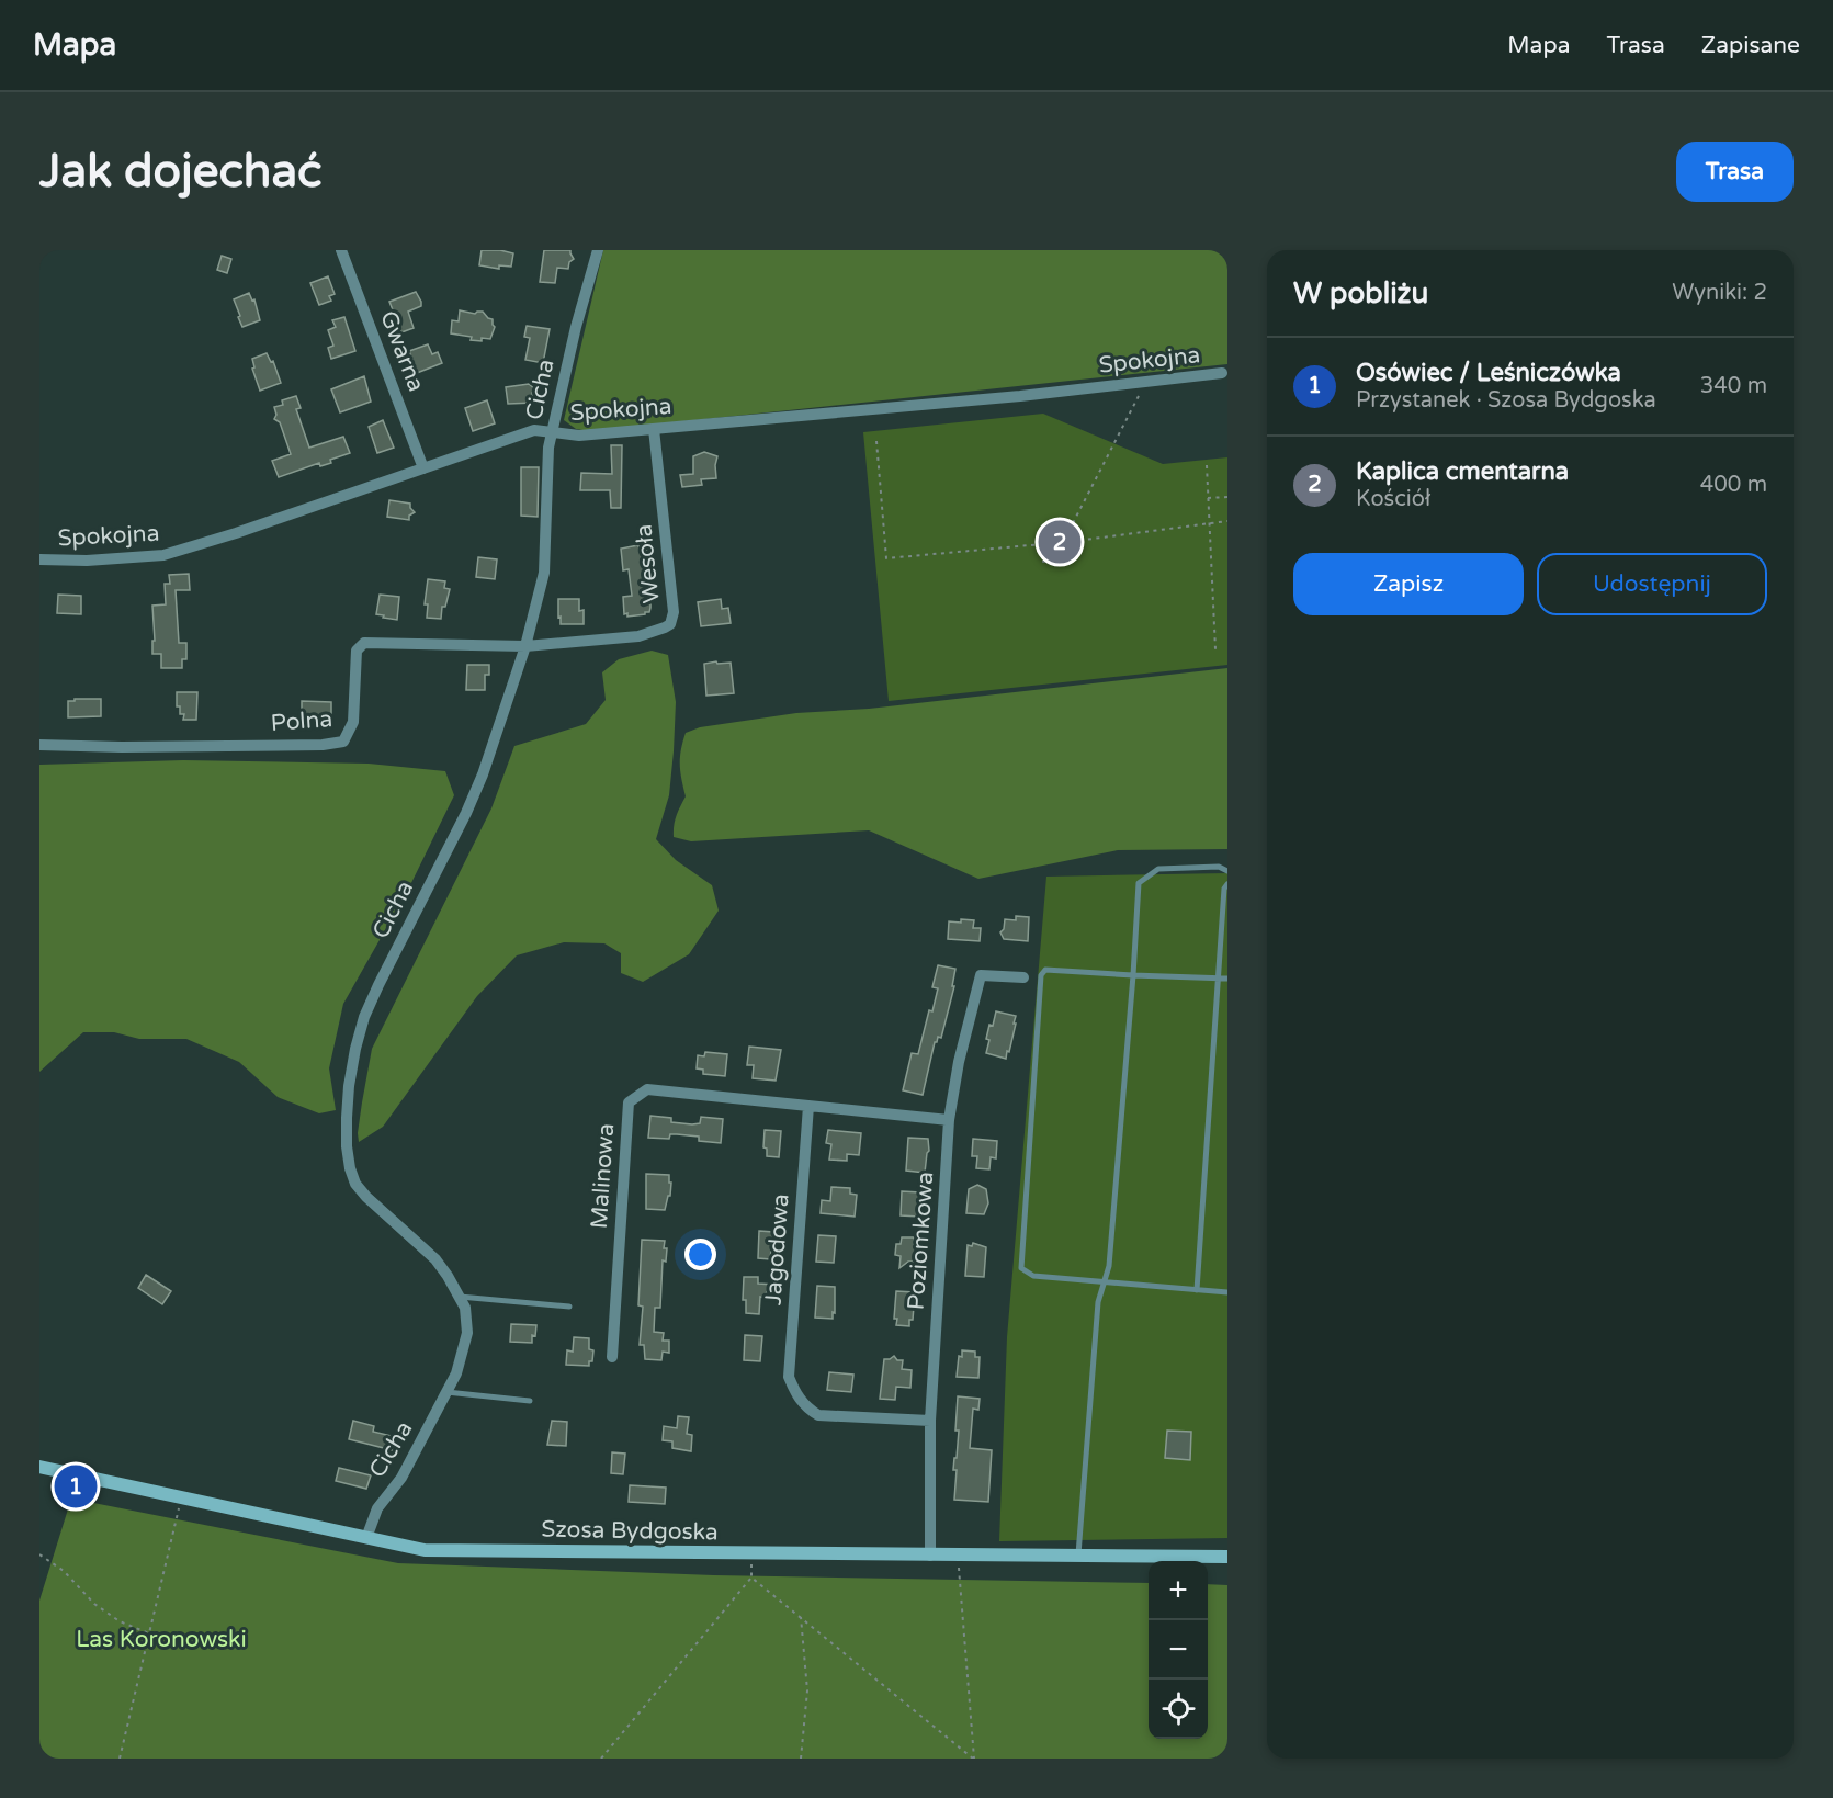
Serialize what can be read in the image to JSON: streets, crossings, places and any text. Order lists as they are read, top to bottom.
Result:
{
  "streets": {
    "main road": ["Szosa Bydgoska"],
    "street": [
      "Gwarna",
      "Spokojna",
      "Cicha",
      "Wesoła",
      "Polna",
      "Malinowa",
      "Poziomkowa",
      "Jagodowa"
    ]
  },
  "crossings": [
    ["Gwarna", "Spokojna"],
    ["Spokojna", "Cicha"],
    ["Spokojna", "Wesoła"],
    ["Cicha", "Wesoła"],
    ["Cicha", "Polna"],
    ["Cicha", "Szosa Bydgoska"],
    ["Wesoła", "Polna"],
    ["Malinowa", "Jagodowa"],
    ["Poziomkowa", "Jagodowa"],
    ["Poziomkowa", "Szosa Bydgoska"]
  ],
  "parks": ["Las Koronowski"],
  "page": {
    "header": "Mapa",
    "nav": ["Mapa", "Trasa", "Zapisane"],
    "buttons": [
      "Trasa",
      ["Zapisz", "Udostępnij"]
    ],
    "title": "Jak dojechać",
    "heading": ["W pobliżu", "Wyniki: 2"],
    "list": [
      {
        "mark": "1",
        "name": "Osówiec / Leśniczówka",
        "note": "Przystanek · Szosa Bydgoska",
        "value": "340 m"
      },
      {
        "mark": "2",
        "name": "Kaplica cmentarna",
        "note": "Kościół",
        "value": "400 m"
      }
    ],
    "pins": ["2", "1"],
    "map_buttons": ["+", "−"]
  }
}
